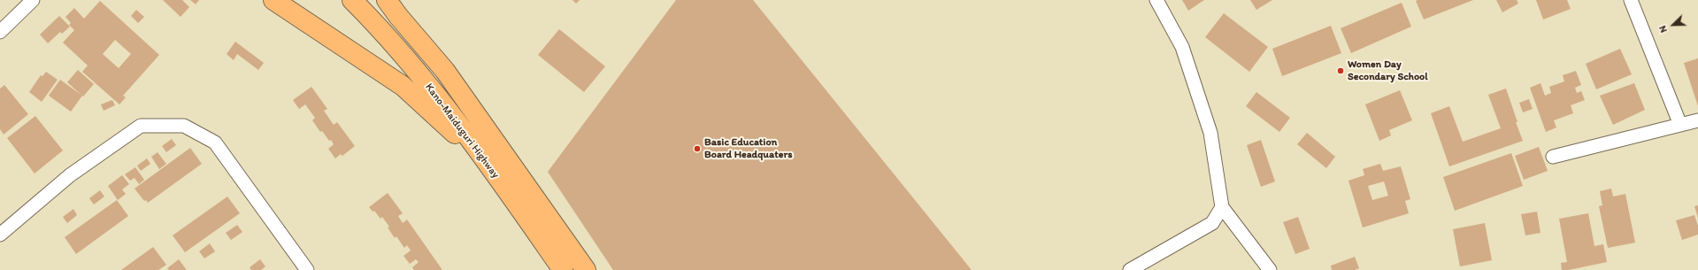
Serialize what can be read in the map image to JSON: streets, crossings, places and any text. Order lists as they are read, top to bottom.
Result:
{
  "streets": {
    "highway": ["Kano-Maiduguri Highway"]
  },
  "places": ["Women Day Secondary School", "Basic Education Board Headquaters"],
  "north": "bottom left"
}
